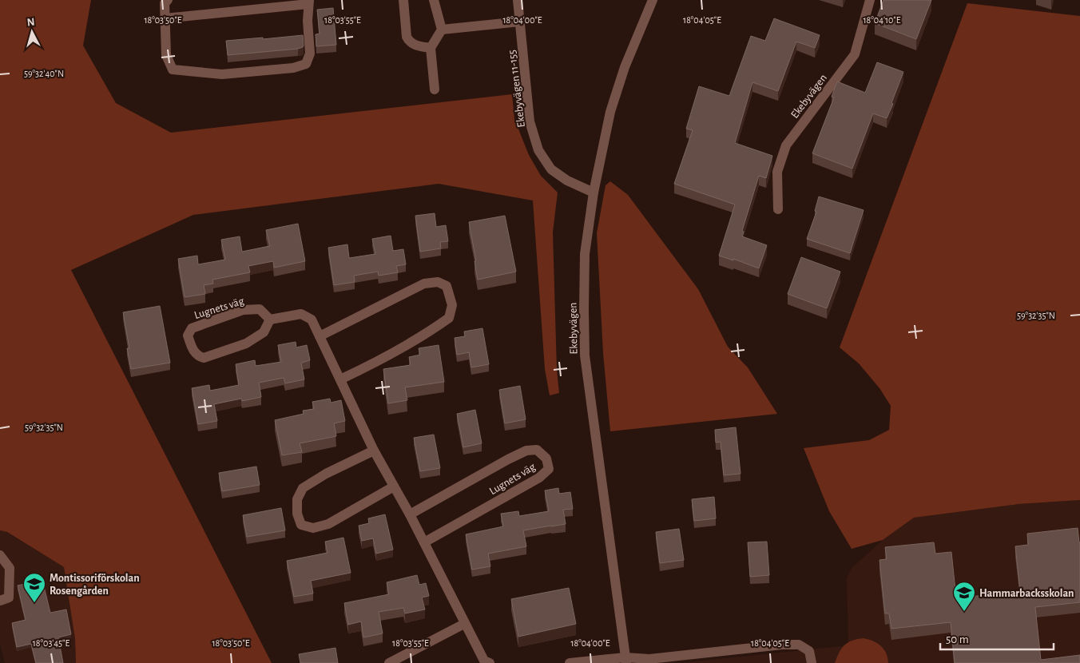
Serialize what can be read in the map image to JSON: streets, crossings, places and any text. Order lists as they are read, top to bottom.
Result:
{
  "streets": {
    "street": ["Ekebyvägen 11-155", "Ekebyvägen", "Lugnets väg"]
  },
  "crossings": [
    ["Ekebyvägen 11-155", "Ekebyvägen"]
  ],
  "places": {
    "school or university": ["Montissoriförskolan Rosengården", "Hammarbacksskolan"]
  },
  "scale_bar": "50 m",
  "north": "top",
  "coordinates": [
    "18°03'50\"E",
    "18°03'55\"E",
    "18°04'00\"E",
    "18°04'05\"E",
    "18°04'10\"E",
    "59°32'40\"N",
    "59°32'35\"N",
    "18°03'45\"E"
  ]
}
